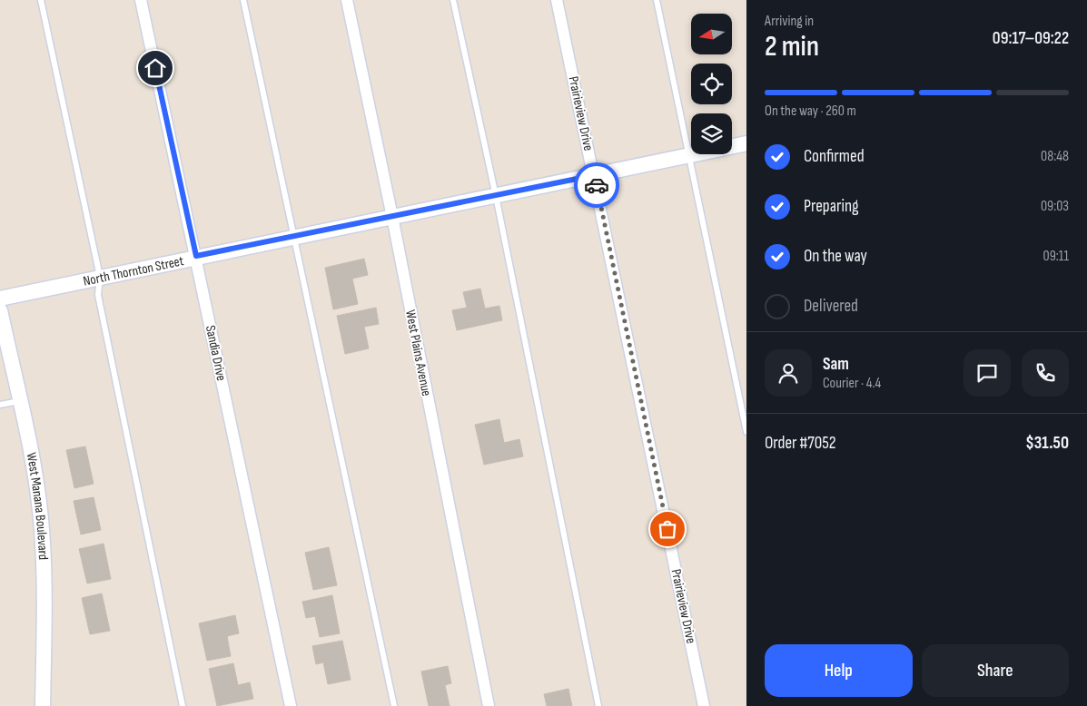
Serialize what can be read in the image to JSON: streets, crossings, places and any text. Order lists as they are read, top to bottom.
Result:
{
  "streets": {
    "street": [
      "Prairieview Drive",
      "North Thornton Street",
      "Sandia Drive",
      "West Plains Avenue",
      "West Manana Boulevard"
    ]
  },
  "crossings": [
    ["Prairieview Drive", "North Thornton Street"],
    ["North Thornton Street", "Sandia Drive"],
    ["North Thornton Street", "West Plains Avenue"]
  ],
  "north": "left",
  "page": {
    "heading": ["2 min", "Arriving in", "09:17–09:22"],
    "panel": [
      "Sam",
      "Courier · 4.4",
      "Order #7052",
      "$31.50"
    ],
    "bar": "On the way · 260 m",
    "list": [
      ["Confirmed", "08:48"],
      ["Preparing", "09:03"],
      ["On the way", "09:11"],
      "Delivered"
    ],
    "buttons": ["Help", "Share"]
  }
}
